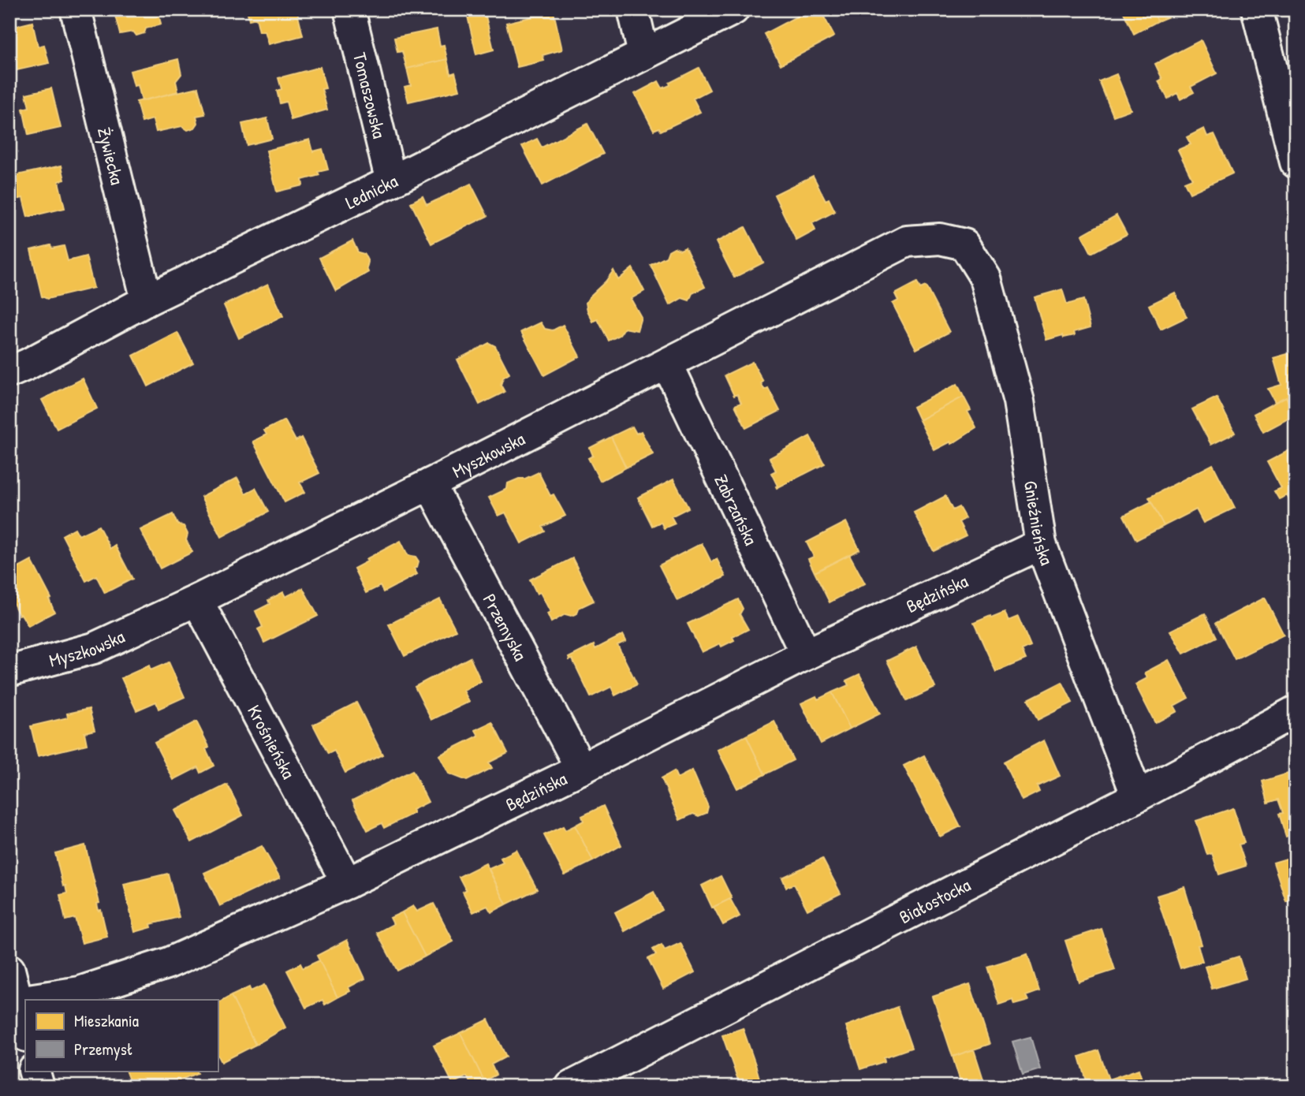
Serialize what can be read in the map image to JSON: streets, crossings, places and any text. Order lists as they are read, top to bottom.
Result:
{
  "streets": {
    "street": [
      "Tomaszowska",
      "Żywiecka",
      "Lednicka",
      "Myszkowska",
      "Zabrzańska",
      "Gnieźnieńska",
      "Będzińska",
      "Przemyska",
      "Krośnieńska",
      "Białostocka"
    ]
  },
  "crossings": [
    ["Tomaszowska", "Lednicka"],
    ["Żywiecka", "Lednicka"],
    ["Myszkowska", "Zabrzańska"],
    ["Myszkowska", "Gnieźnieńska"],
    ["Myszkowska", "Przemyska"],
    ["Myszkowska", "Krośnieńska"],
    ["Zabrzańska", "Będzińska"],
    ["Gnieźnieńska", "Będzińska"],
    ["Gnieźnieńska", "Białostocka"],
    ["Będzińska", "Przemyska"],
    ["Będzińska", "Krośnieńska"]
  ],
  "legend": ["Mieszkania", "Przemysł"]
}
